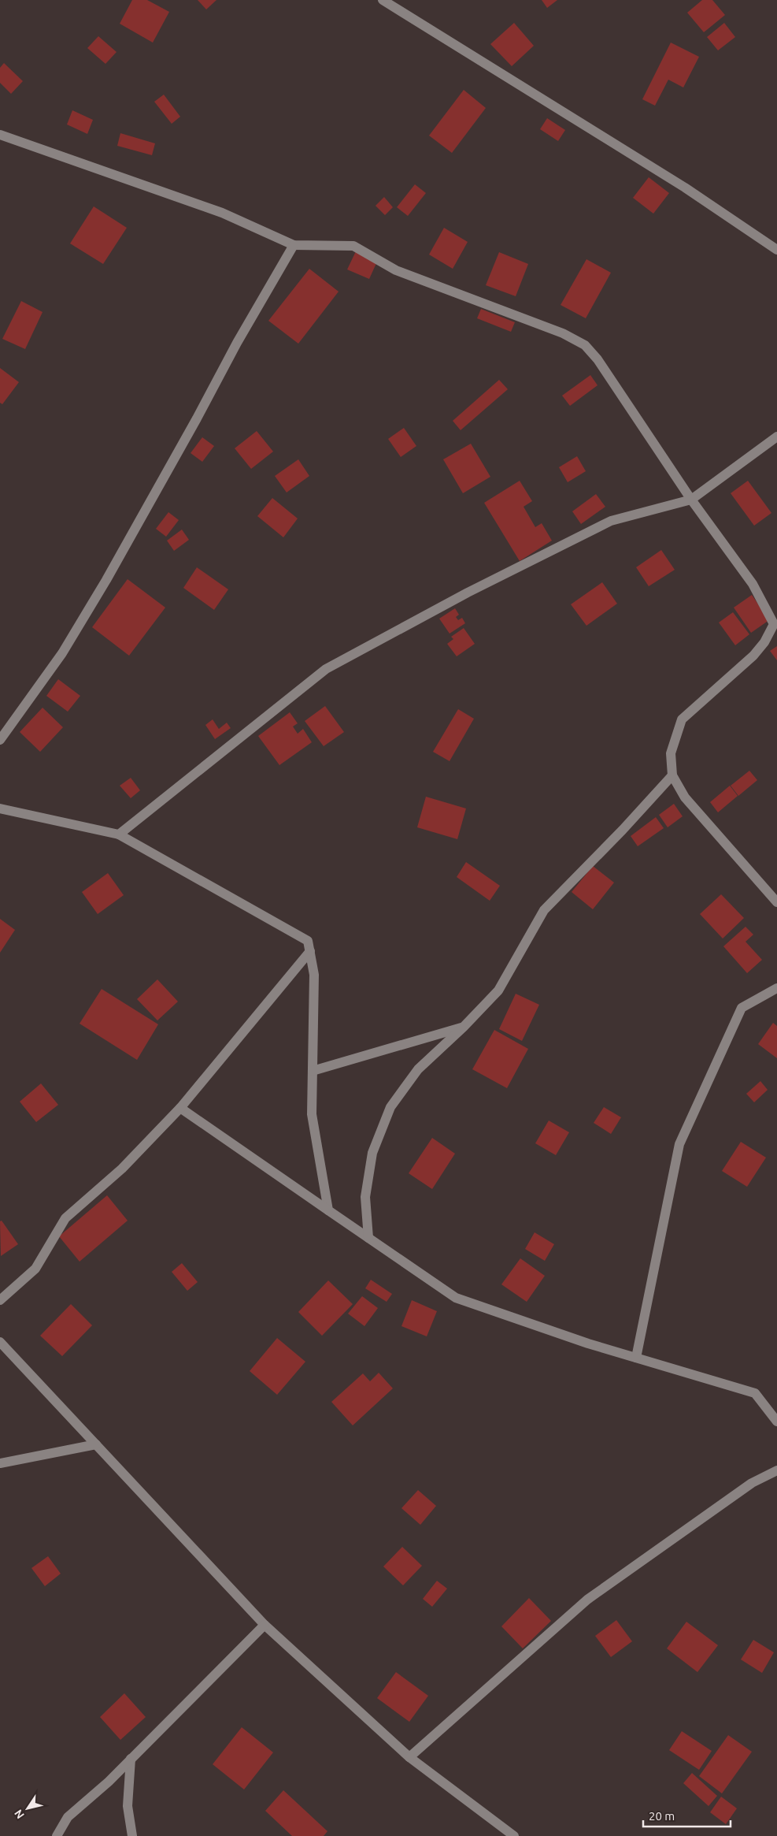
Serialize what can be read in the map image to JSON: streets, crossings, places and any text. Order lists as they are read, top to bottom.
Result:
{
  "scale_bar": "20 m",
  "north": "bottom left"
}
